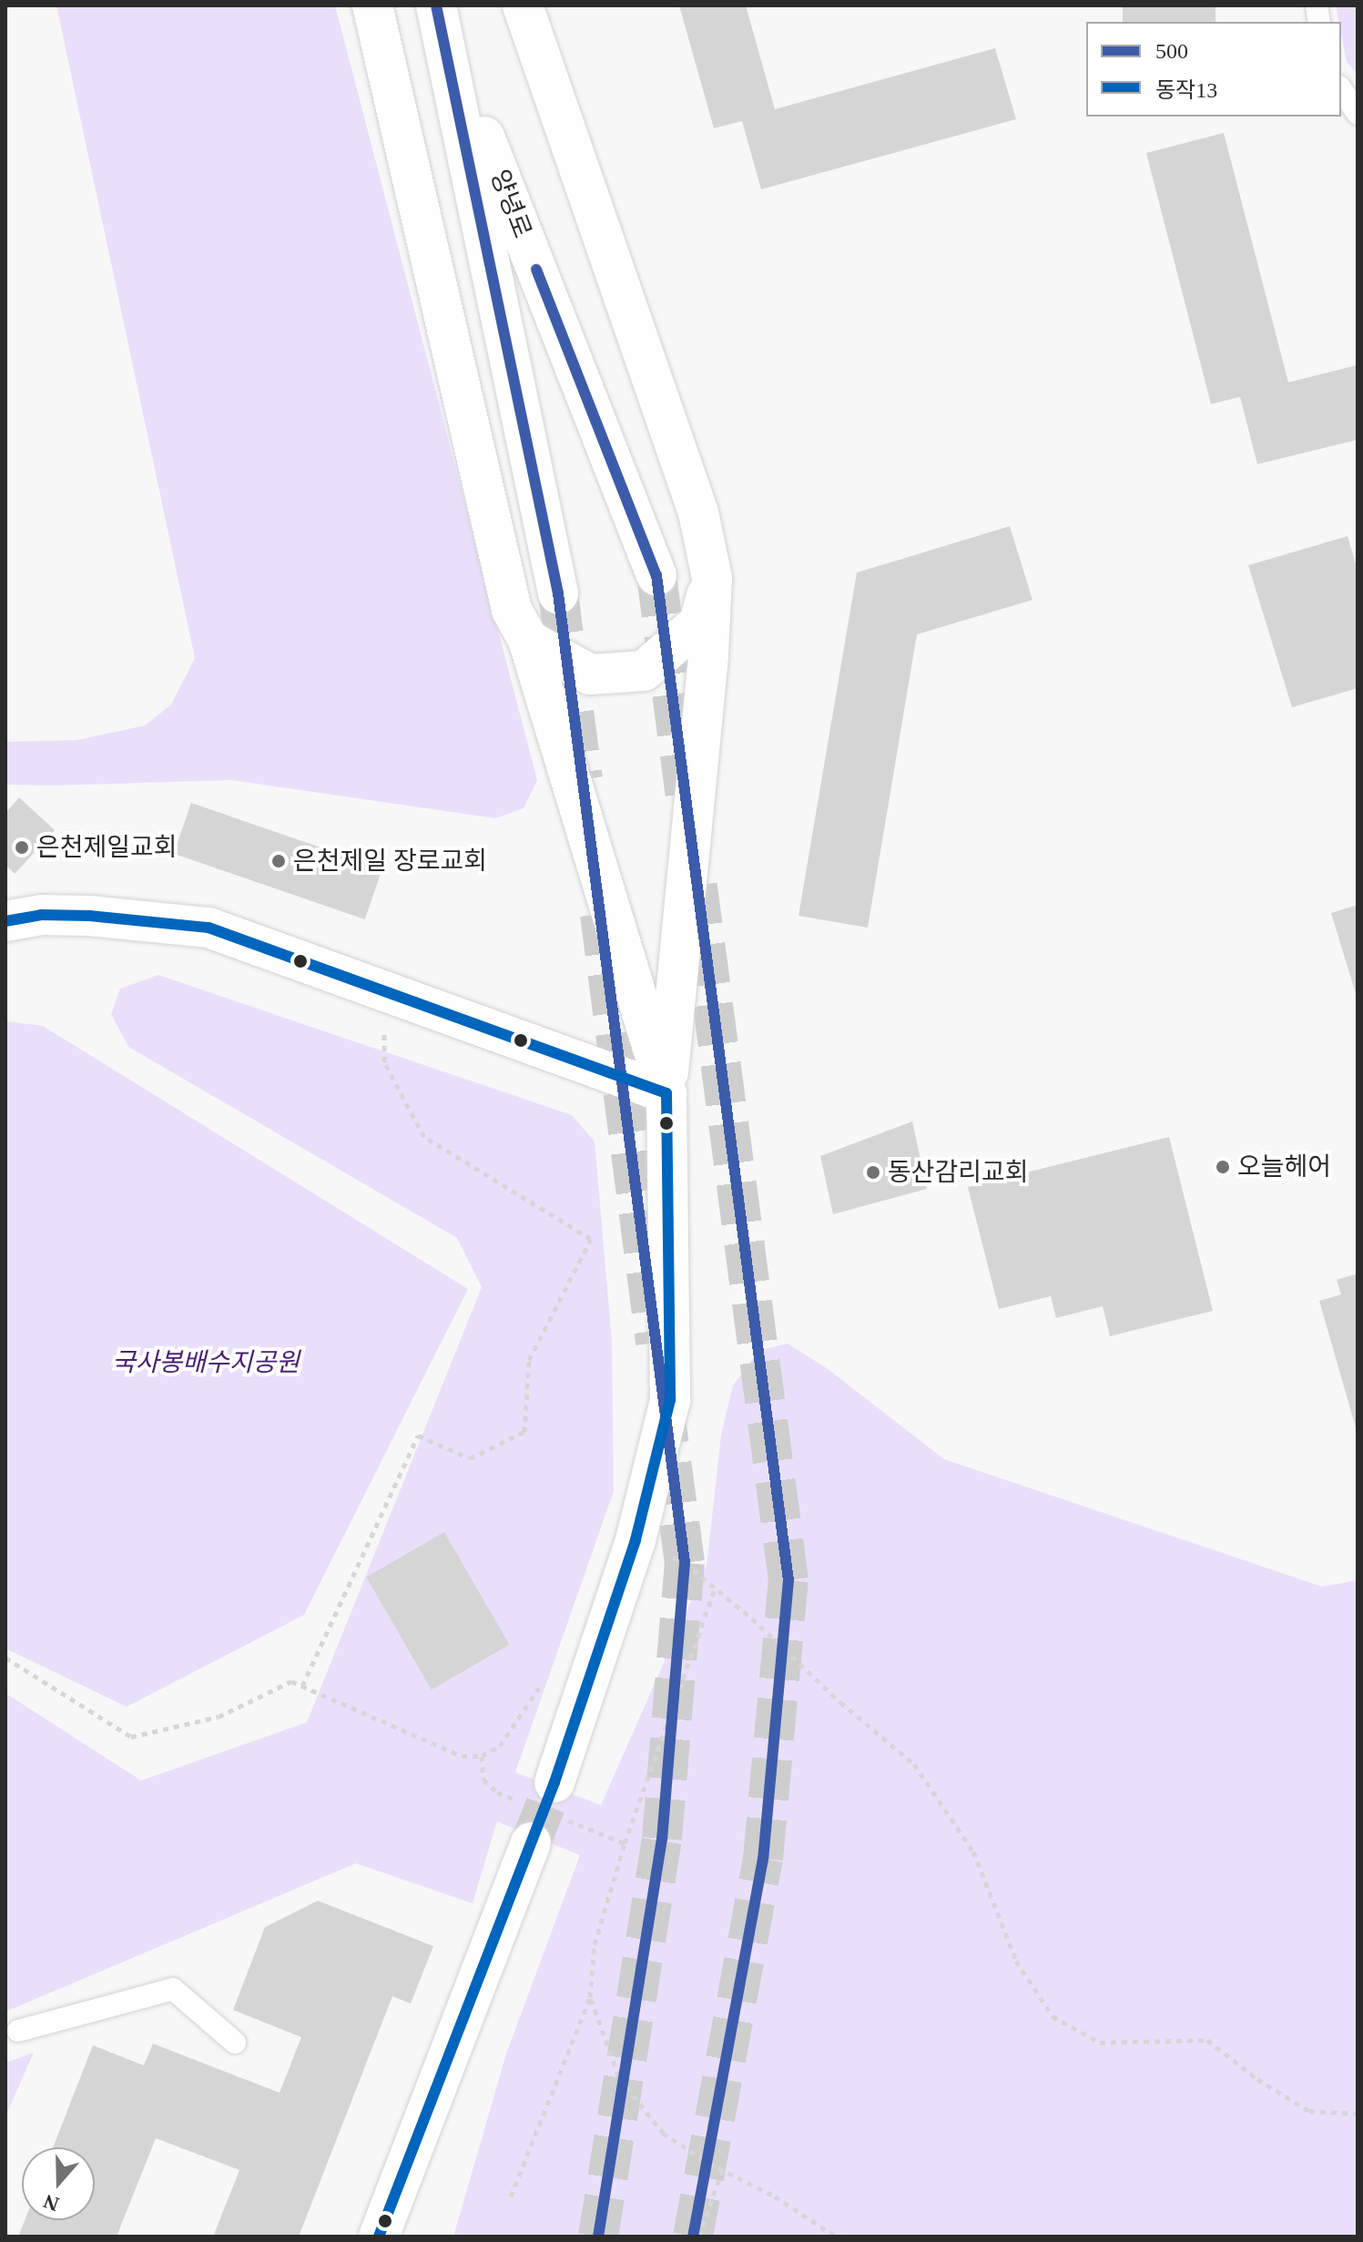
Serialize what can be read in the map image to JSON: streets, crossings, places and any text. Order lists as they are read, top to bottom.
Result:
{
  "streets": {
    "main road": ["양녕로"]
  },
  "parks": ["국사봉배수지공원"],
  "places": [
    "은천제일교회",
    "은천제일 장로교회",
    "오늘헤어",
    "동산감리교회"
  ],
  "lines": ["transit line 500", "transit line 동작13"],
  "legend": ["500", "동작13"],
  "north": "bottom"
}
